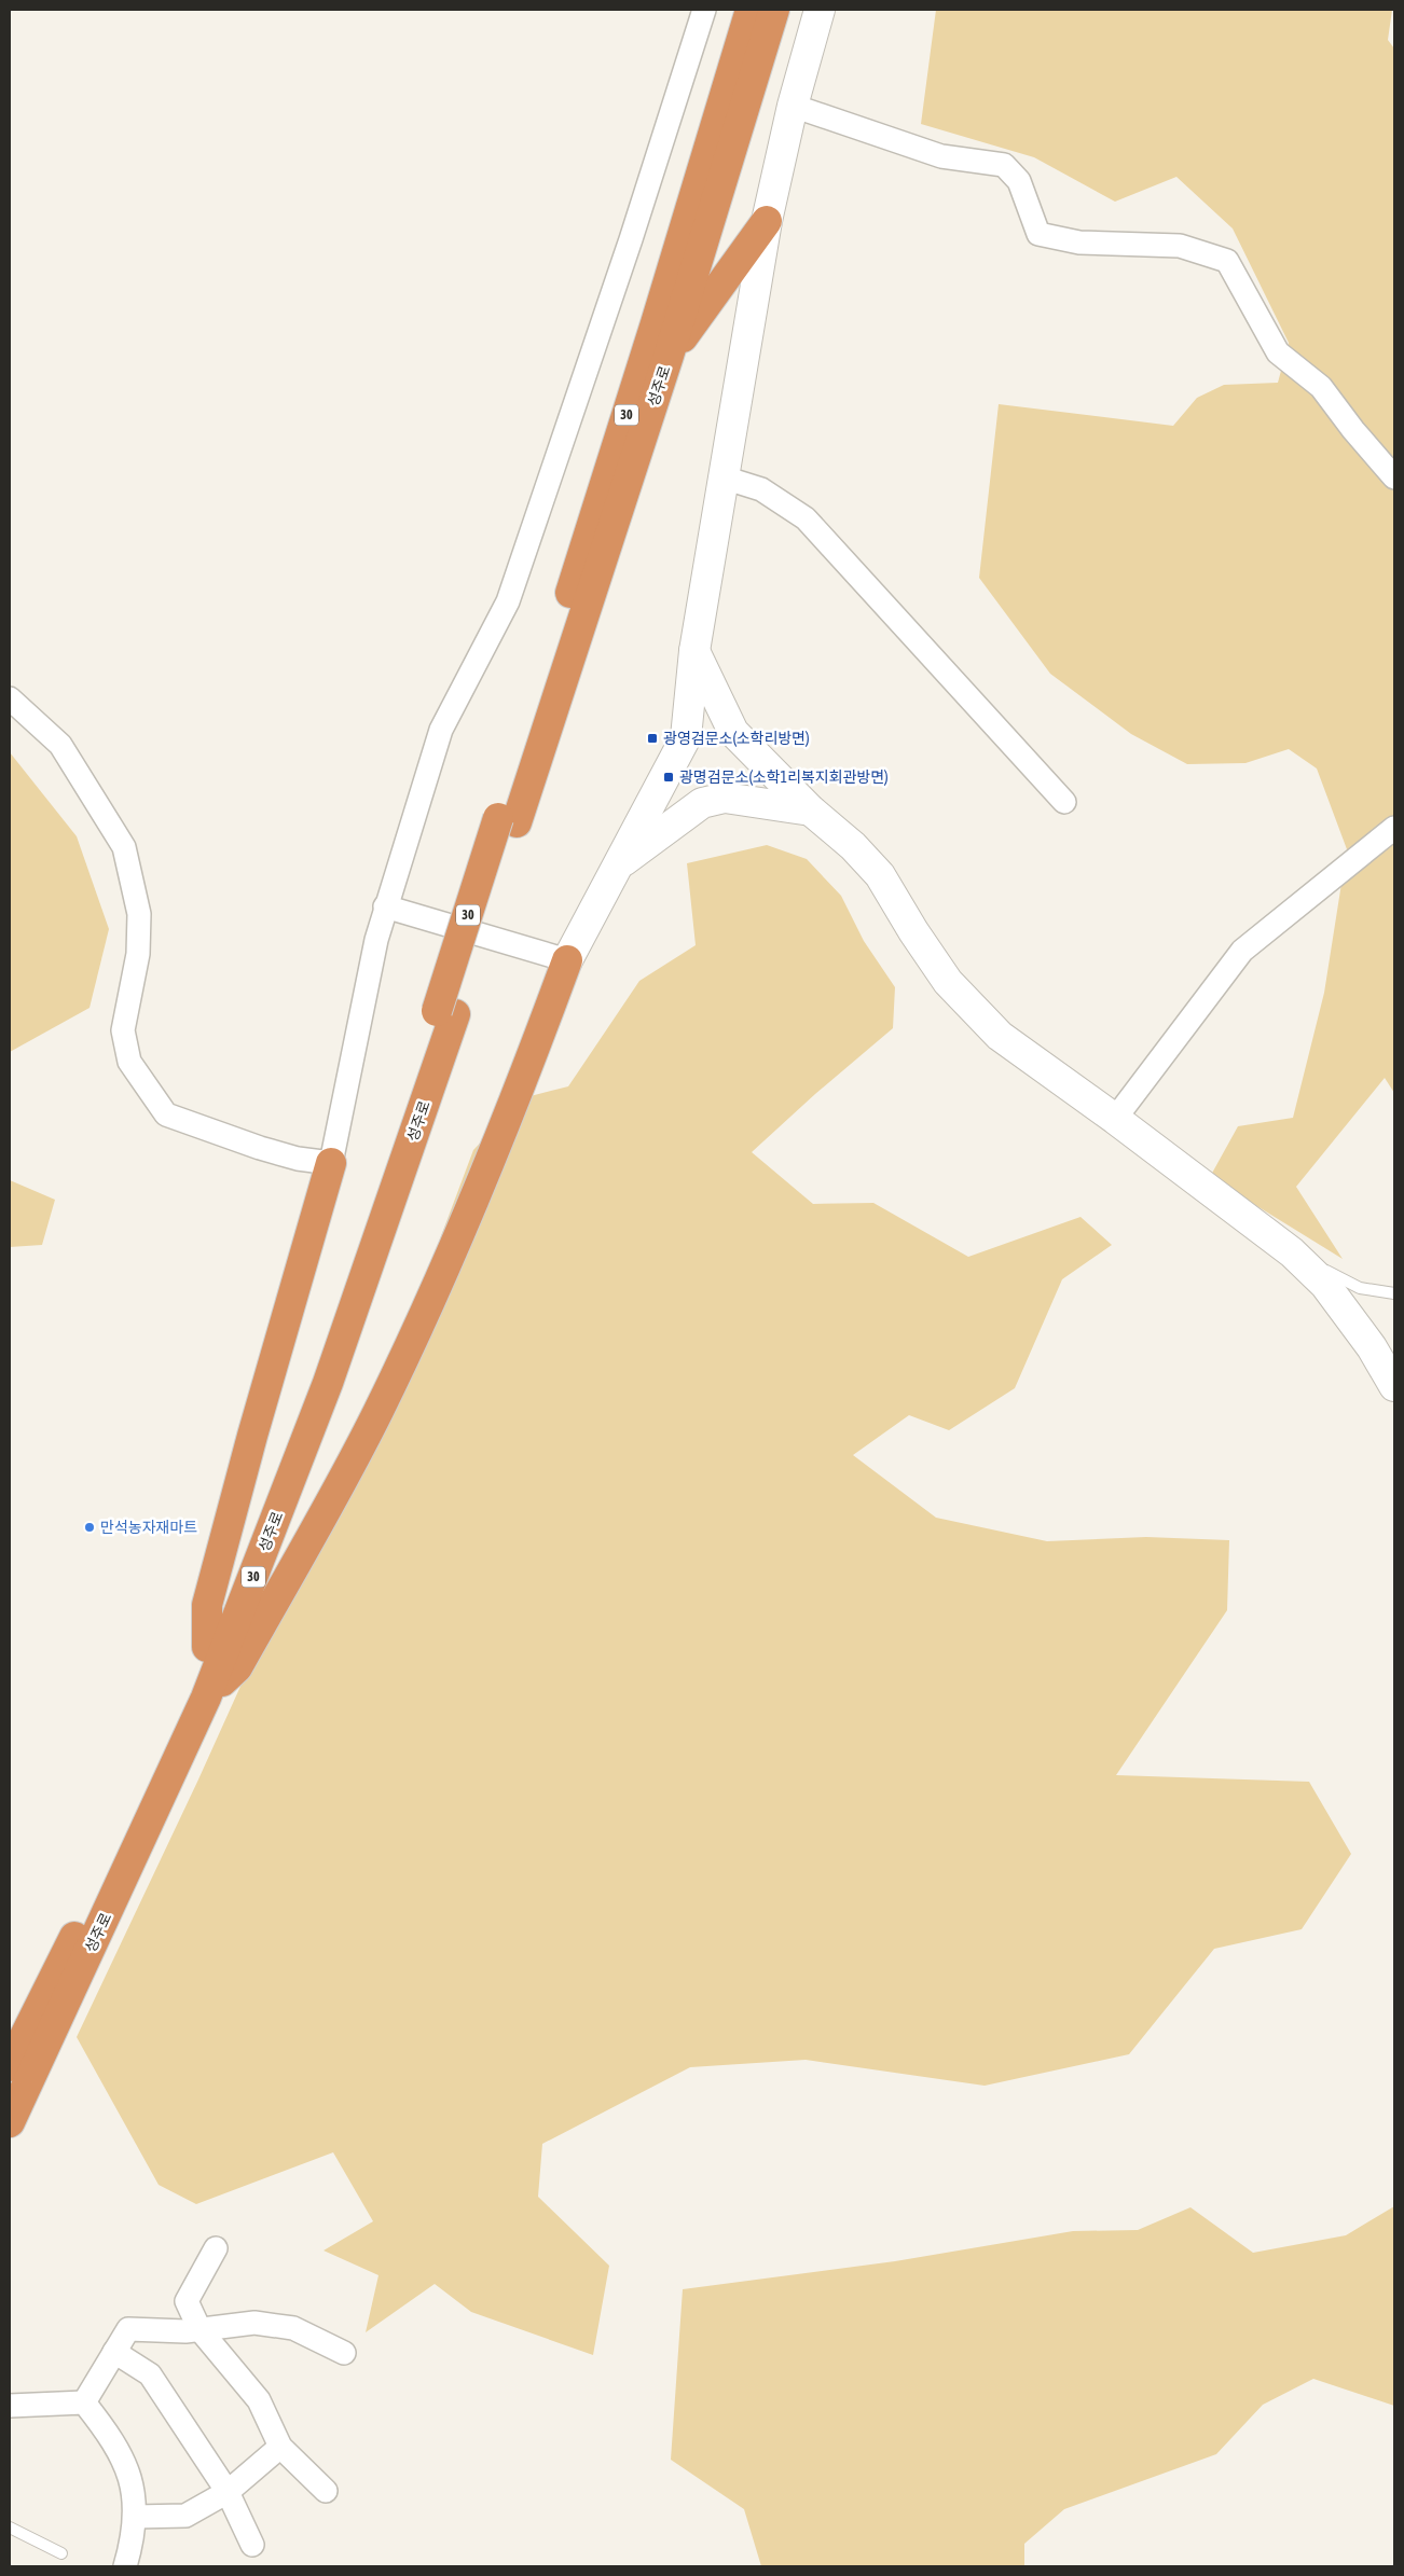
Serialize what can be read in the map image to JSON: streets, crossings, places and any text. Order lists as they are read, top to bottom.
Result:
{
  "streets": {
    "highway": ["성주로", "30"]
  },
  "crossings": [
    ["성주로", "30"]
  ],
  "places": {
    "transit": ["광영검문소(소학리방면)", "광명검문소(소학1리복지회관방면)"],
    "other": ["만석농자재마트"]
  }
}
